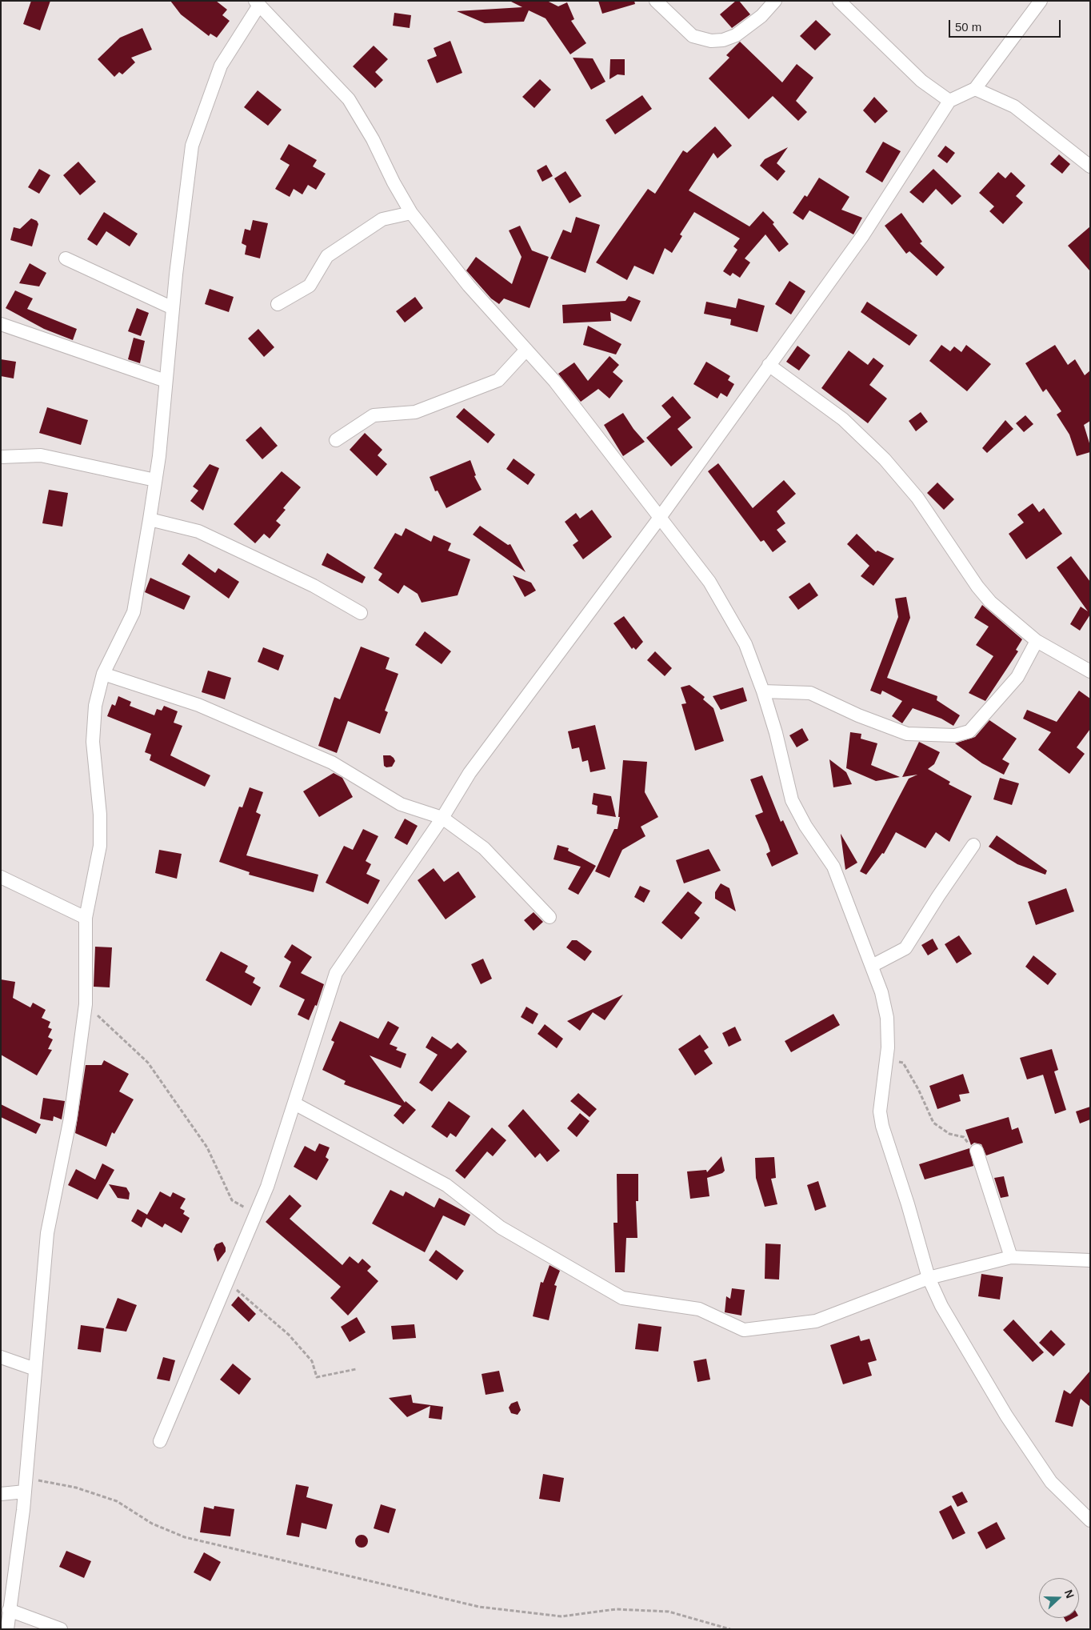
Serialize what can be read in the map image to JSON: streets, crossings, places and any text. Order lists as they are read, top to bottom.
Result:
{
  "scale_bar": "50 m",
  "north": "right"
}
